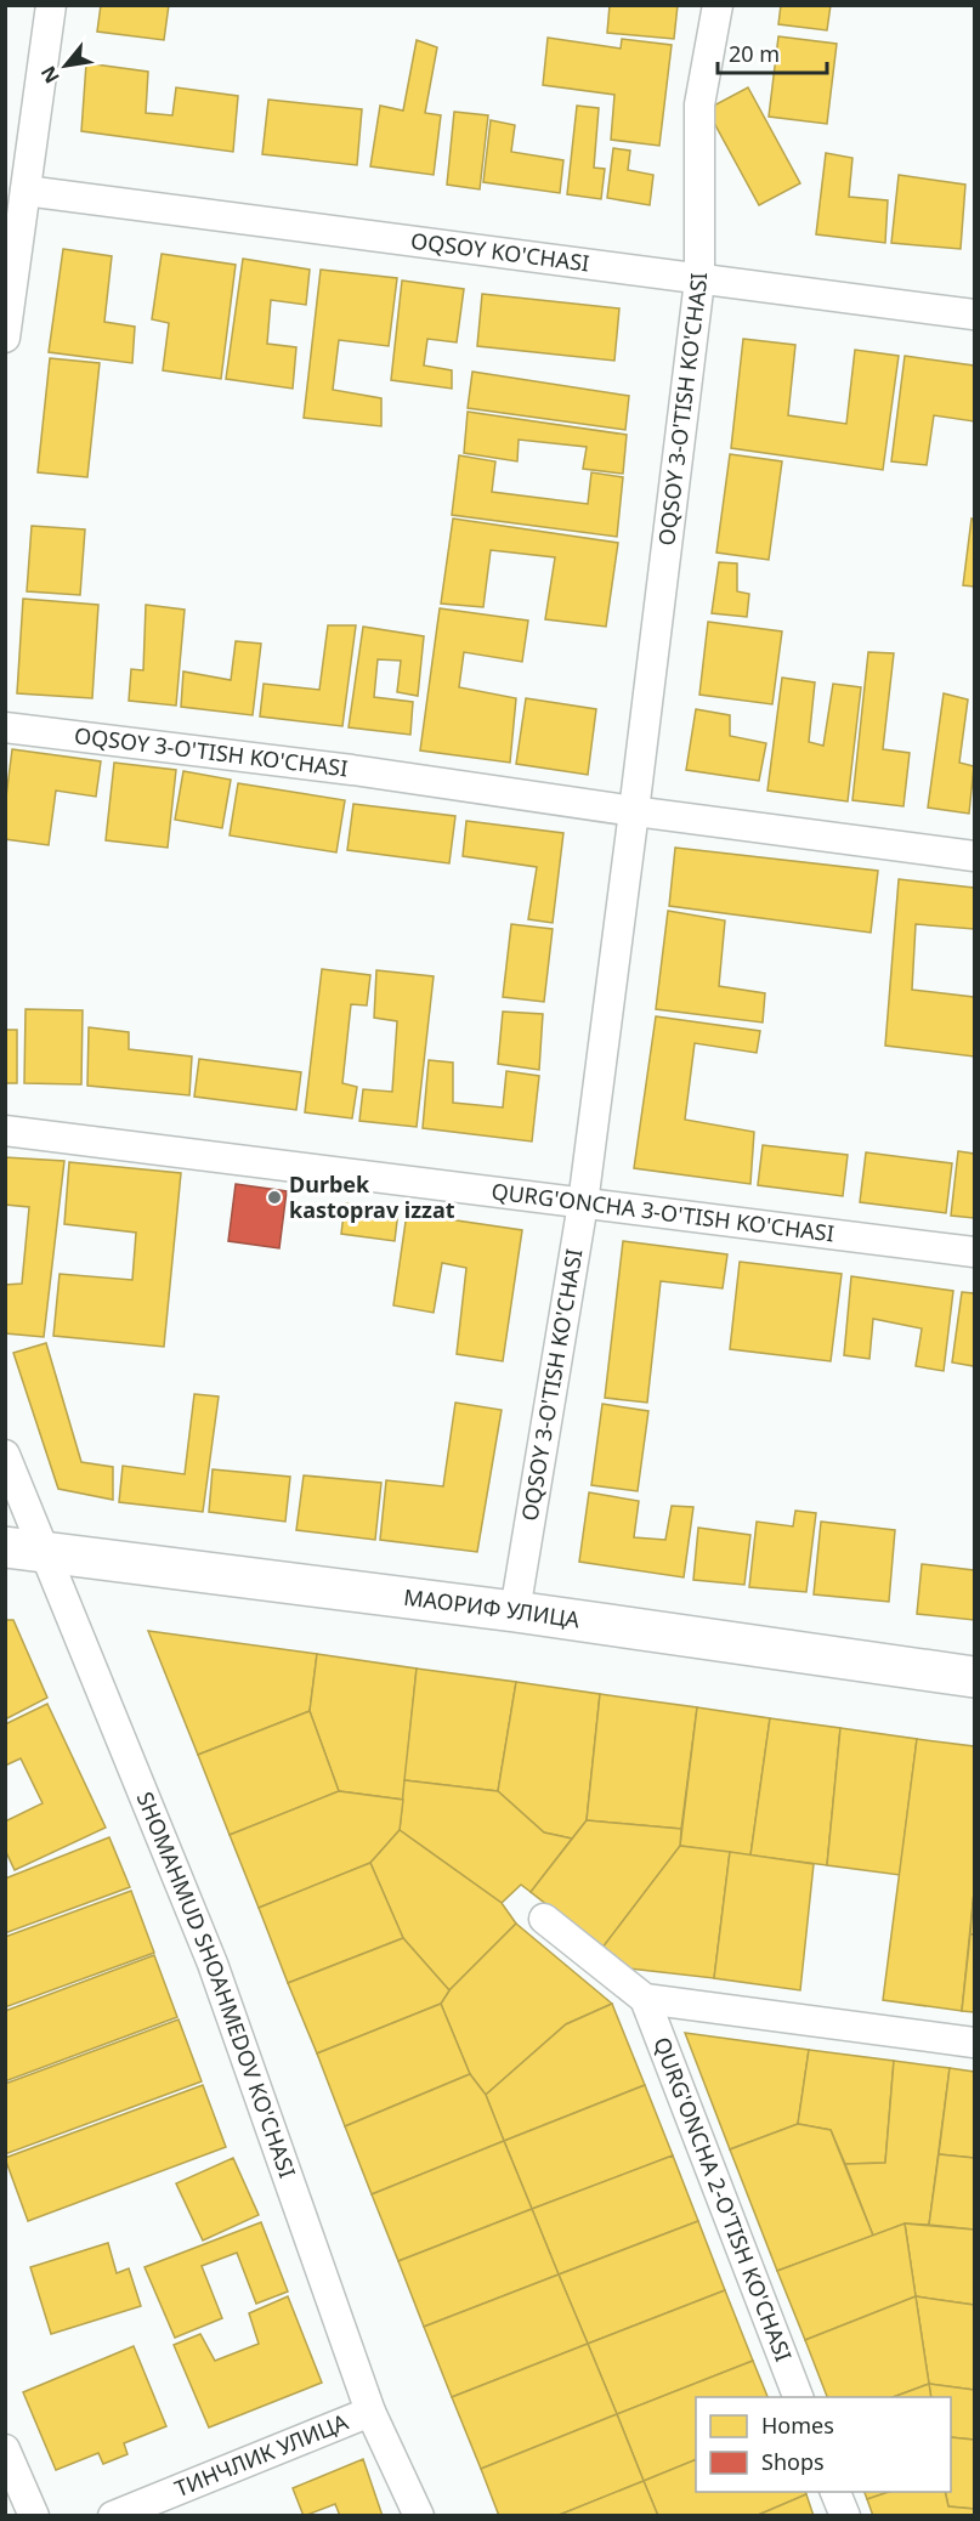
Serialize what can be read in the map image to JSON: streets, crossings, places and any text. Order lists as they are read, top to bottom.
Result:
{
  "streets": {
    "street": [
      "OQSOY KO'CHASI",
      "OQSOY 3-O'TISH KO'CHASI",
      "QURG'ONCHA 3-O'TISH KO'CHASI",
      "МАОРИФ УЛИЦА",
      "SHOMAHMUD SHOAHMEDOV KO'CHASI",
      "QURG'ONCHA 2-O'TISH KO'CHASI",
      "ТИНЧЛИК УЛИЦА"
    ]
  },
  "crossings": [
    ["OQSOY KO'CHASI", "OQSOY 3-O'TISH KO'CHASI"],
    ["OQSOY 3-O'TISH KO'CHASI", "QURG'ONCHA 3-O'TISH KO'CHASI"],
    ["OQSOY 3-O'TISH KO'CHASI", "МАОРИФ УЛИЦА"],
    ["МАОРИФ УЛИЦА", "SHOMAHMUD SHOAHMEDOV KO'CHASI"],
    ["SHOMAHMUD SHOAHMEDOV KO'CHASI", "ТИНЧЛИК УЛИЦА"]
  ],
  "places": ["Durbek kastoprav izzat"],
  "legend": ["Homes", "Shops"],
  "scale_bar": "20 m",
  "north": "bottom left"
}
